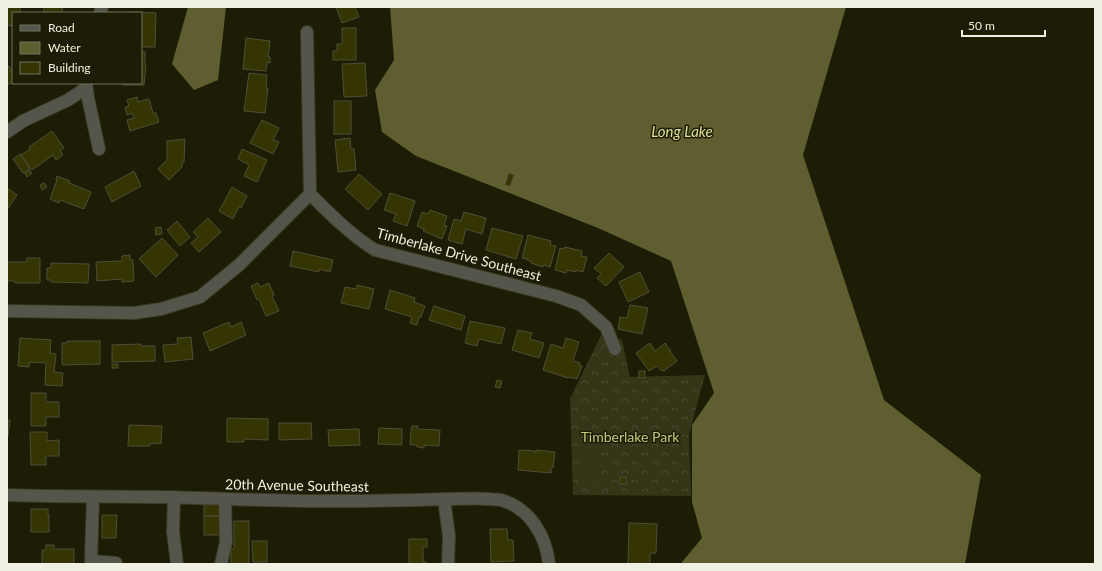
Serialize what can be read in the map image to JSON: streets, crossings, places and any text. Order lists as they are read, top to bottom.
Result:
{
  "streets": {
    "street": ["Timberlake Drive Southeast", "20th Avenue Southeast"]
  },
  "water": ["Long Lake"],
  "parks": ["Timberlake Park"],
  "legend": ["Road", "Water", "Building"],
  "scale_bar": "50 m"
}
